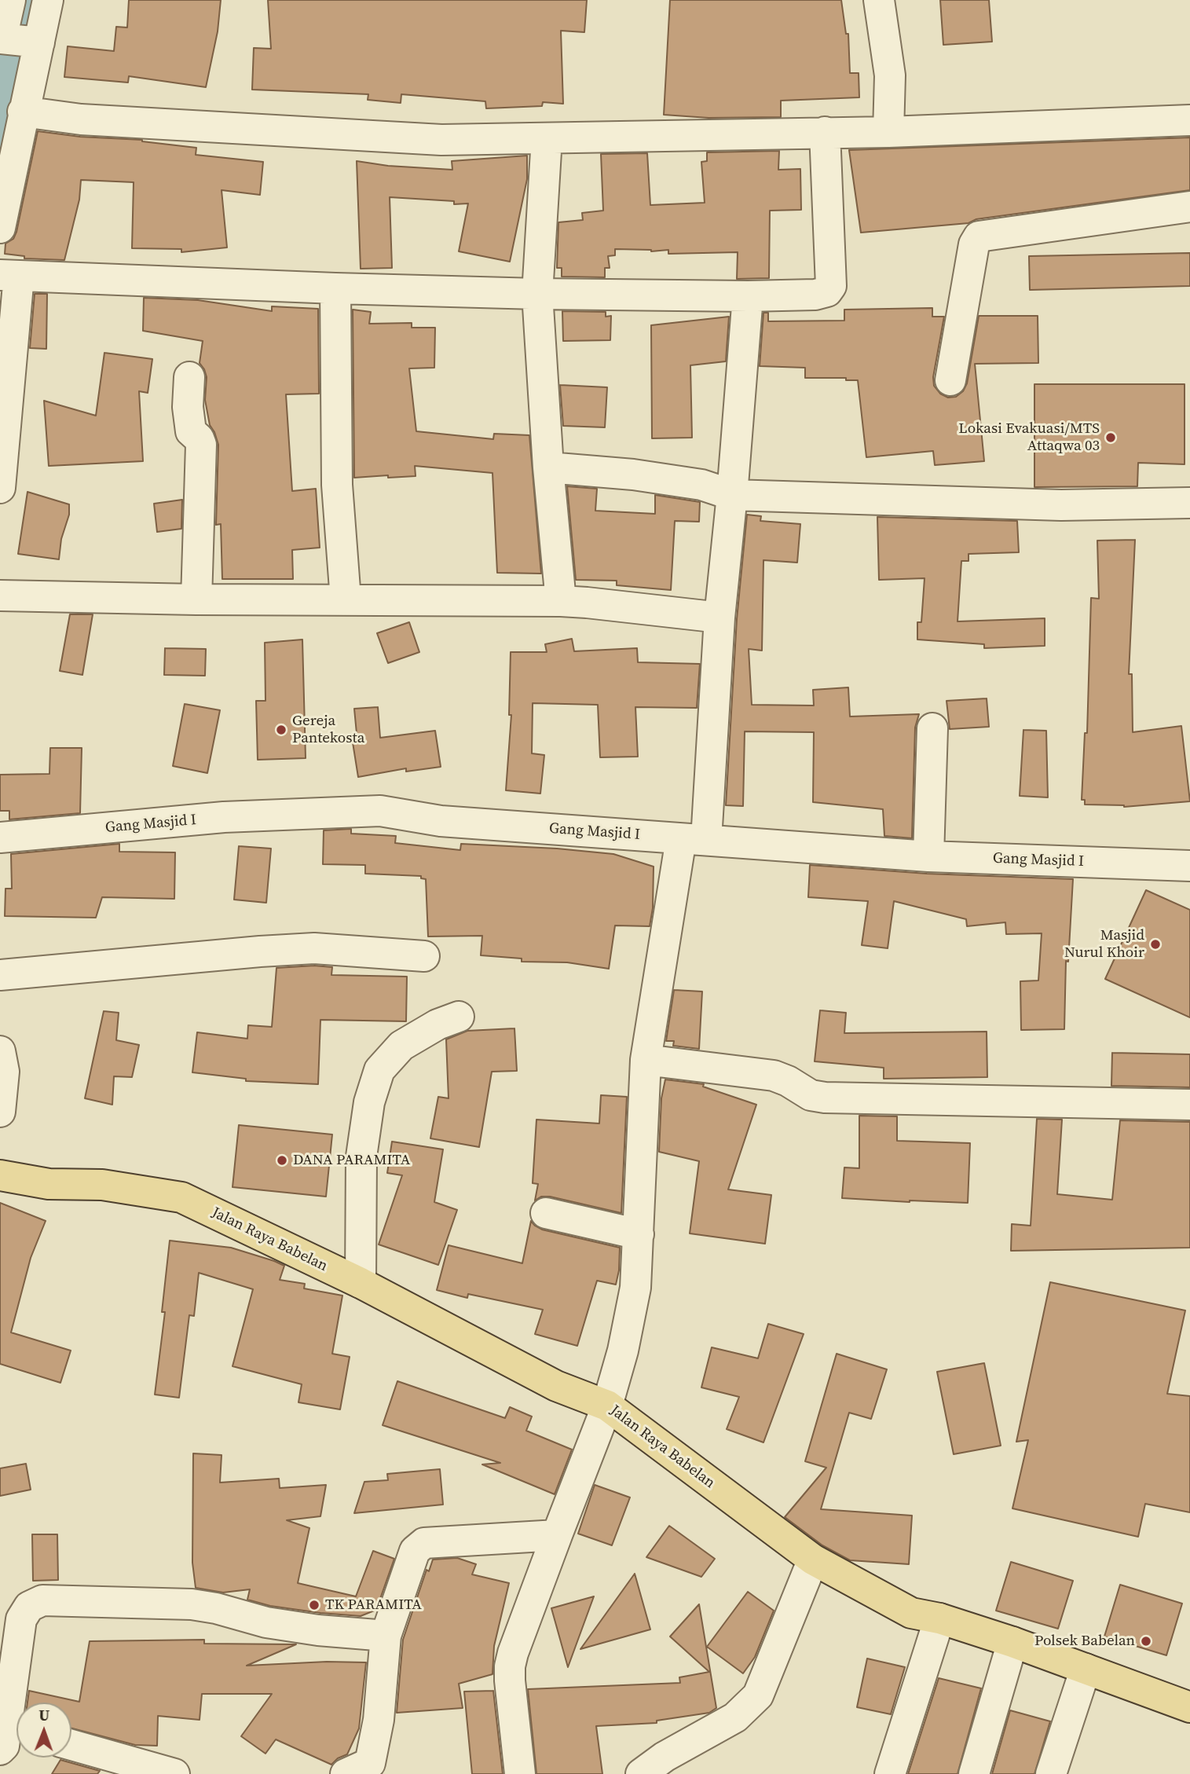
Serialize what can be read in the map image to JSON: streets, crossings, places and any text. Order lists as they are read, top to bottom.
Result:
{
  "streets": {
    "main road": ["Jalan Raya Babelan"],
    "street": ["Gang Masjid I"]
  },
  "places": [
    "Lokasi Evakuasi/MTS Attaqwa 03",
    "Gereja Pantekosta",
    "Masjid Nurul Khoir",
    "DANA PARAMITA",
    "TK PARAMITA",
    "Polsek Babelan"
  ],
  "north": "top"
}
